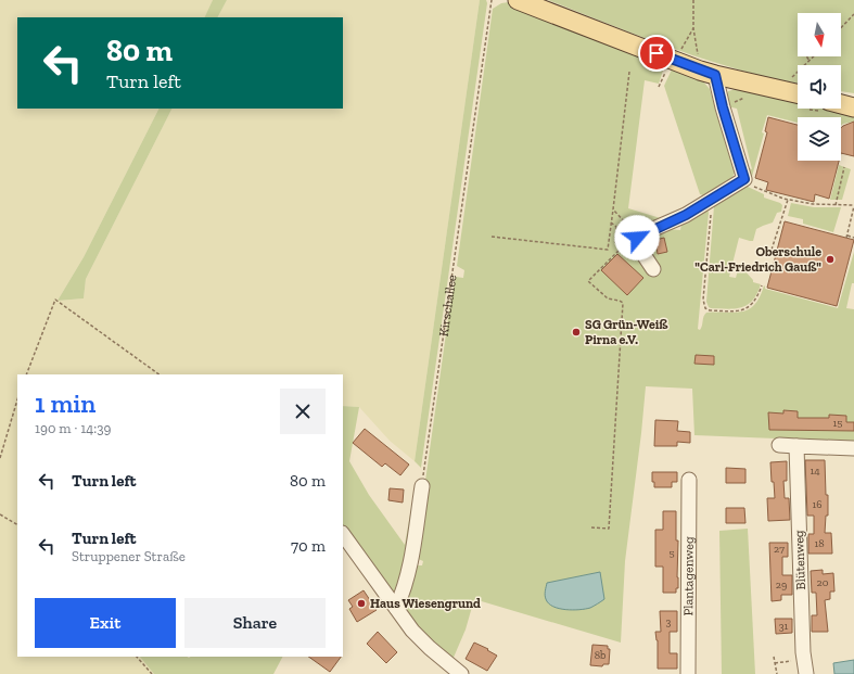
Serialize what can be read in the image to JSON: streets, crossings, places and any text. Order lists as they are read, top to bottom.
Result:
{
  "streets": {
    "street": ["Blütenweg", "Plantagenweg"],
    "path": ["Kirschallee"]
  },
  "places": ["Oberschule \"Carl-Friedrich Gauß\"", "SG Grün-Weiß Pirna e.V.", "Haus Wiesengrund"],
  "house_numbers": [
    "15",
    "14",
    "16",
    "18",
    "27",
    "5",
    "20",
    "29",
    "3",
    "31",
    "8b"
  ],
  "north": "bottom",
  "page": {
    "turn": ["80 m", "Turn left"],
    "heading": ["1 min", "190 m · 14:39"],
    "list": [
      {
        "name": "Turn left",
        "value": "80 m"
      },
      {
        "name": "Turn left",
        "note": "Struppener Straße",
        "value": "70 m"
      }
    ],
    "buttons": ["Exit", "Share"]
  }
}
